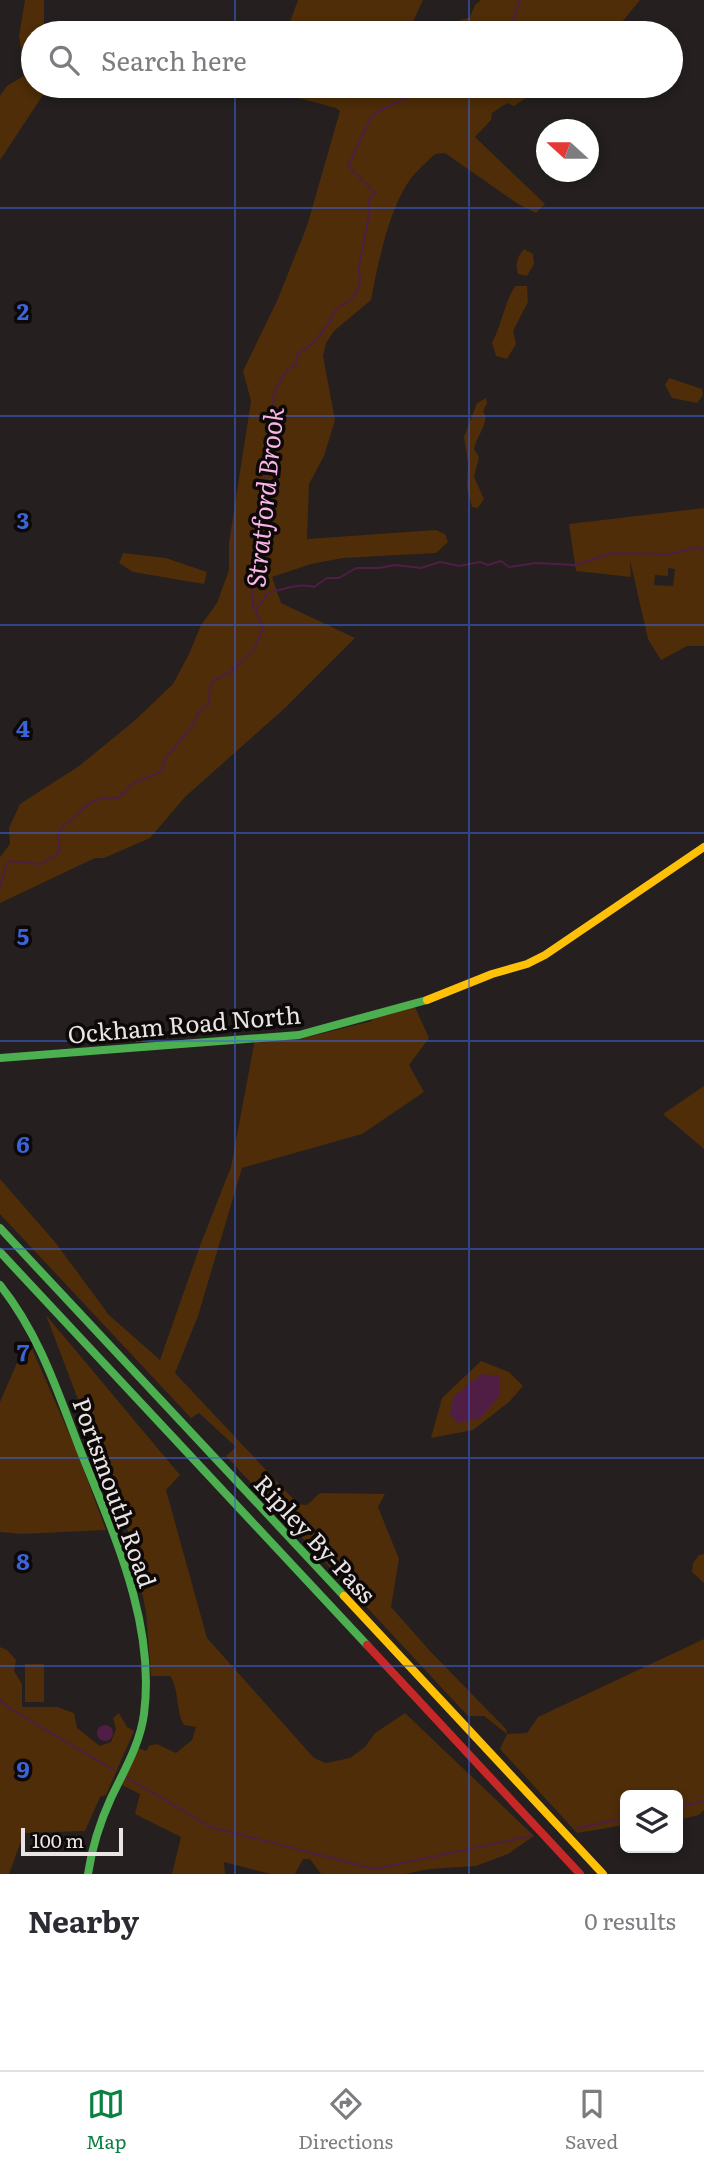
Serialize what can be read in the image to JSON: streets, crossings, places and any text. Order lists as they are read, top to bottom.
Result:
{
  "streets": {
    "main road": ["Ockham Road North", "Portsmouth Road", "Ripley By-Pass"]
  },
  "water": ["Stratford Brook"],
  "scale_bar": "100 m",
  "north": "left",
  "page": {
    "search": "Search here",
    "scale": "100 m",
    "heading": ["Nearby", "0 results"],
    "nav": ["Map", "Directions", "Saved"]
  },
  "grid": {
    "rows": [
      "2",
      "3",
      "4",
      "5",
      "6",
      "7",
      "8",
      "9"
    ]
  }
}
